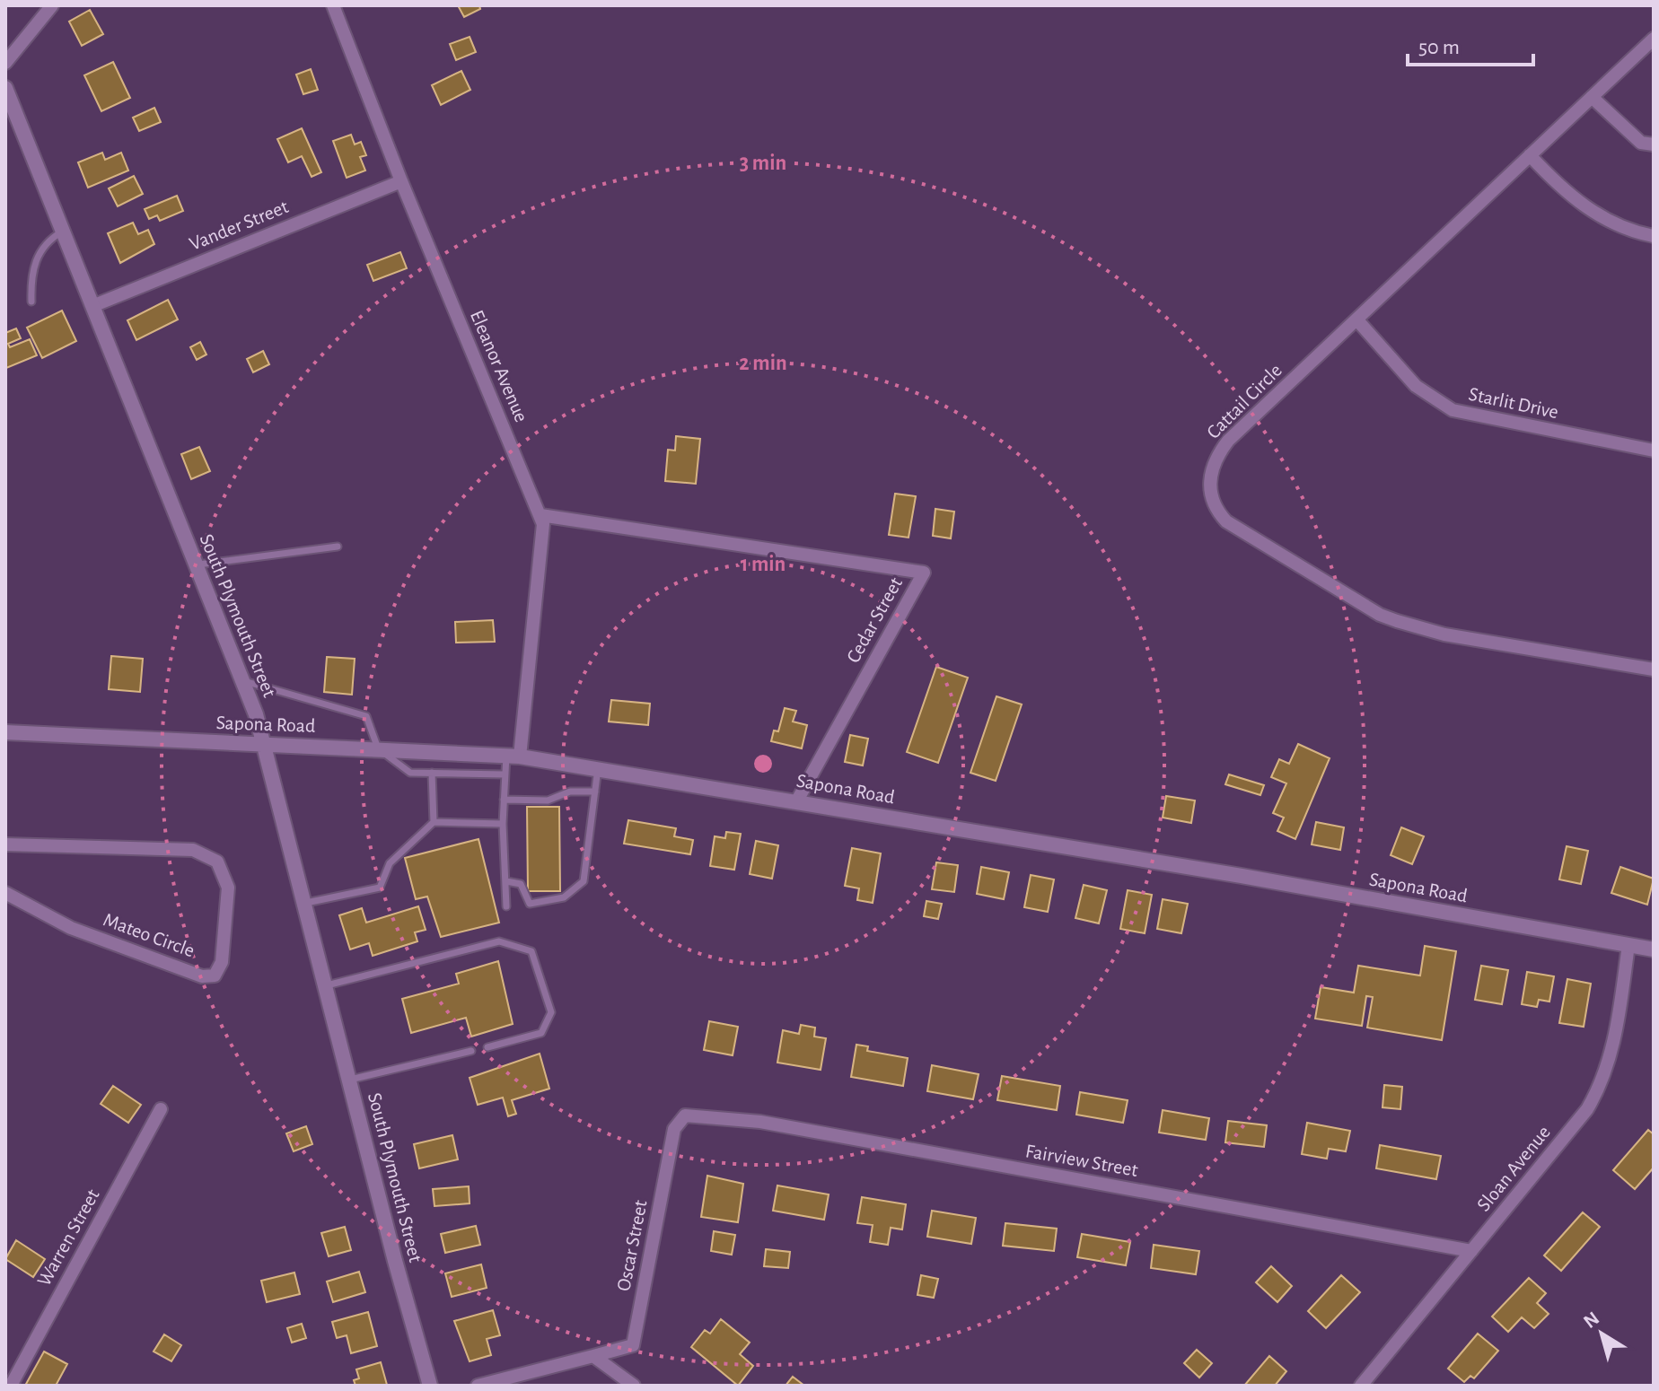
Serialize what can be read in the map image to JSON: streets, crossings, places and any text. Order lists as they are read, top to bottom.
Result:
{
  "streets": {
    "street": [
      "Vander Street",
      "Eleanor Avenue",
      "Cattail Circle",
      "Starlit Drive",
      "South Plymouth Street",
      "Cedar Street",
      "Sapona Road",
      "Mateo Circle",
      "Fairview Street",
      "Sloan Avenue",
      "Warren Street",
      "Oscar Street"
    ]
  },
  "crossings": [
    ["Vander Street", "Eleanor Avenue"],
    ["Vander Street", "South Plymouth Street"],
    ["Eleanor Avenue", "Cedar Street"],
    ["Eleanor Avenue", "Sapona Road"],
    ["Cattail Circle", "Starlit Drive"],
    ["South Plymouth Street", "Sapona Road"],
    ["Cedar Street", "Sapona Road"],
    ["Sapona Road", "Sloan Avenue"],
    ["Fairview Street", "Sloan Avenue"],
    ["Fairview Street", "Oscar Street"]
  ],
  "scale_bar": "50 m",
  "north": "top left",
  "rings": ["3 min", "2 min", "1 min"]
}
